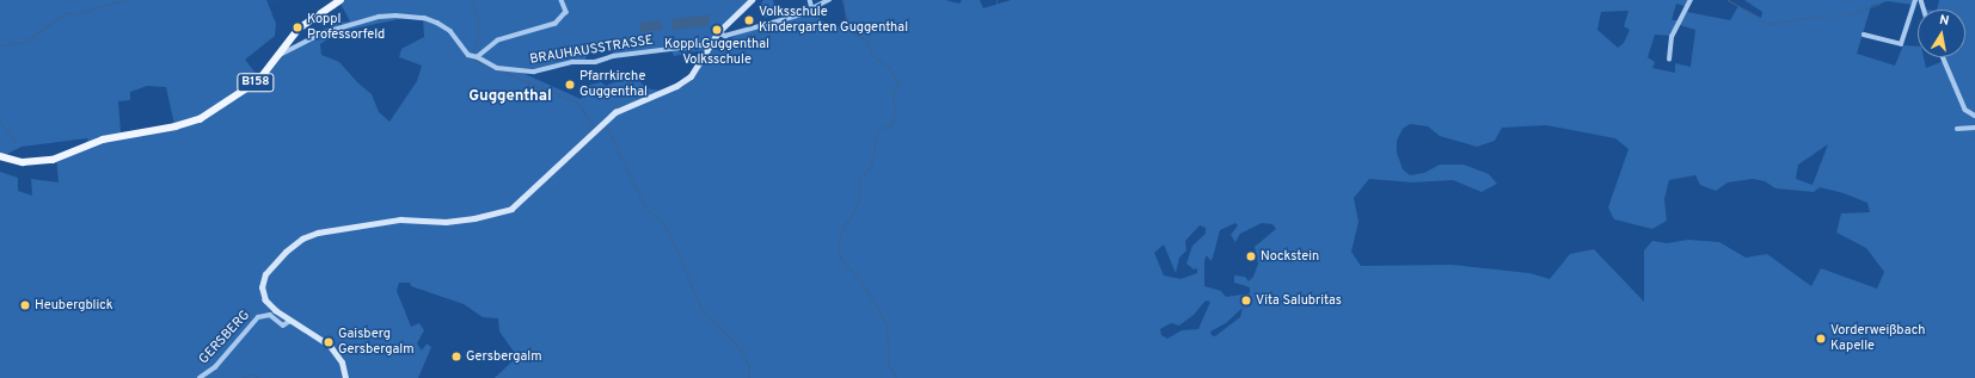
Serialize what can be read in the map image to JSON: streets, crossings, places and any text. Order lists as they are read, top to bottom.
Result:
{
  "streets": {
    "main road": ["B158"],
    "street": ["BRAUHAUSSTRASSE", "GERSBERG"]
  },
  "crossings": [
    ["BRAUHAUSSTRASSE", "B158"]
  ],
  "districts": ["Guggenthal"],
  "places": [
    "Volksschule Kindergarten Guggenthal",
    "Koppl Professorfeld",
    "Koppl Guggenthal Volksschule",
    "Pfarrkirche Guggenthal",
    "Nockstein",
    "Vita Salubritas",
    "Heubergblick",
    "Vorderweißbach Kapelle",
    "Gaisberg Gersbergalm",
    "Gersbergalm"
  ],
  "north": "top"
}
